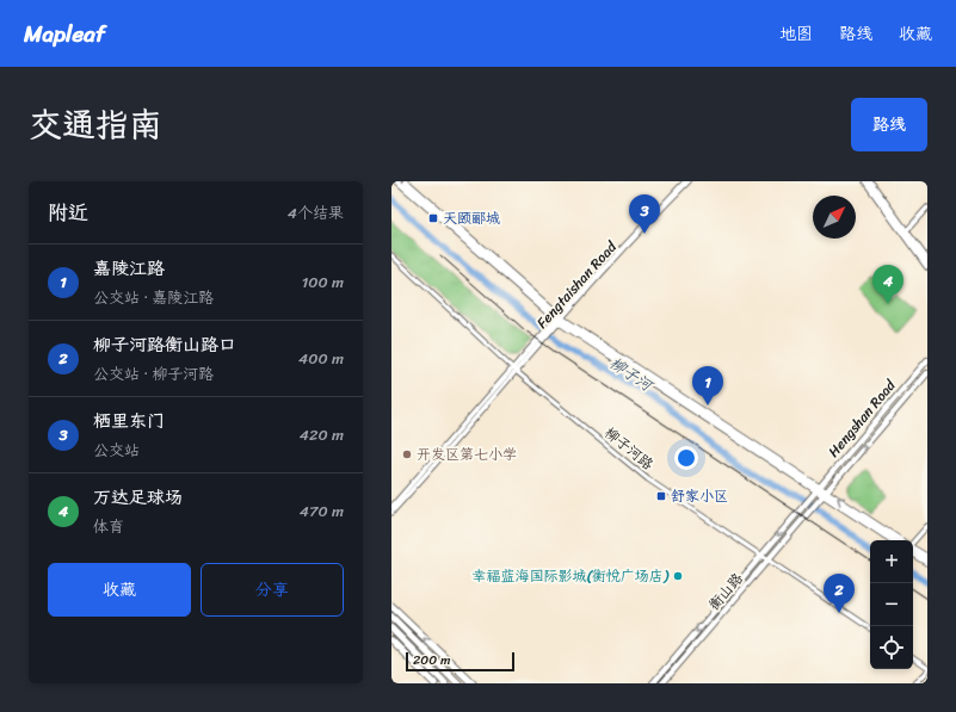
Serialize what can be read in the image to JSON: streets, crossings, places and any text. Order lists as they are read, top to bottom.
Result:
{
  "streets": {
    "main road": ["Hengshan Road", "衡山路"],
    "street": ["Fengtaishan Road", "柳子河路"]
  },
  "crossings": [
    ["Fengtaishan Road", "柳子河路"],
    ["Hengshan Road", "柳子河路"],
    ["Hengshan Road", "衡山路"],
    ["柳子河路", "衡山路"]
  ],
  "water": ["柳子河"],
  "places": {
    "transit": ["天颐郦城", "舒家小区"],
    "other": ["开发区第七小学", "幸福蓝海国际影城(衡悦广场店)"]
  },
  "scale_bar": "200 m",
  "north": "top right",
  "page": {
    "header": "Mapleaf",
    "nav": ["地图", "路线", "收藏"],
    "title": "交通指南",
    "buttons": [
      "路线",
      ["收藏", "分享"]
    ],
    "heading": ["附近", "4个结果"],
    "pins": [
      "3",
      "4",
      "1",
      "2"
    ],
    "list": [
      {
        "mark": "1",
        "name": "嘉陵江路",
        "note": "公交站 · 嘉陵江路",
        "value": "100 m"
      },
      {
        "mark": "2",
        "name": "柳子河路衡山路口",
        "note": "公交站 · 柳子河路",
        "value": "400 m"
      },
      {
        "mark": "3",
        "name": "栖里东门",
        "note": "公交站",
        "value": "420 m"
      },
      {
        "mark": "4",
        "name": "万达足球场",
        "note": "体育",
        "value": "470 m"
      }
    ],
    "map_buttons": ["+", "−"],
    "scale": "200 m"
  }
}
